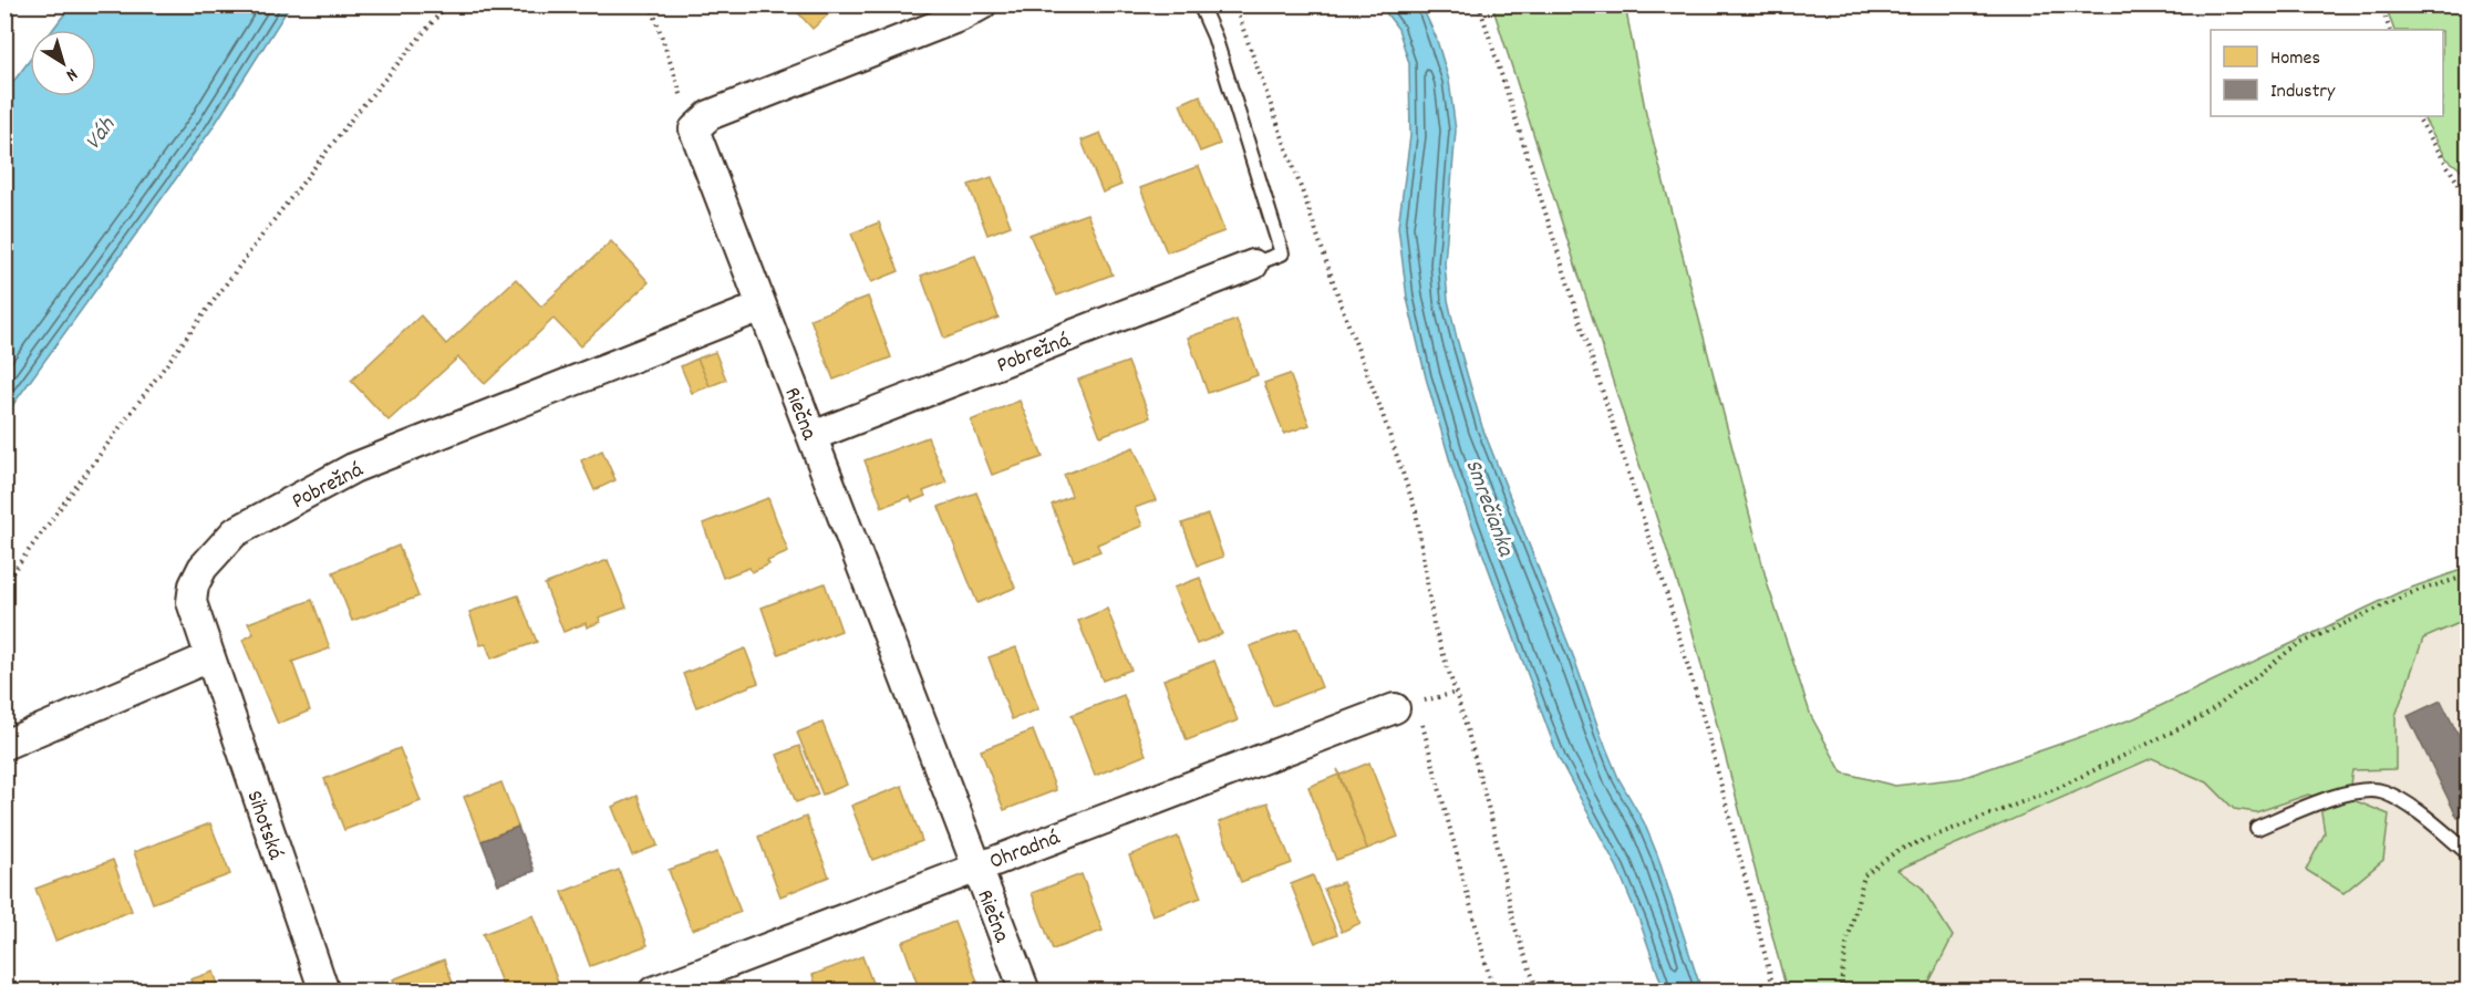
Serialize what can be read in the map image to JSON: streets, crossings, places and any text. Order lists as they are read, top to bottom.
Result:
{
  "streets": {
    "street": [
      "Pobrežná",
      "Riečna",
      "Sihotská",
      "Ohradná"
    ]
  },
  "crossings": [
    ["Pobrežná", "Riečna"],
    ["Pobrežná", "Sihotská"],
    ["Riečna", "Ohradná"]
  ],
  "water": ["Váh", "Smrečianka"],
  "legend": ["Homes", "Industry"],
  "north": "bottom right"
}
